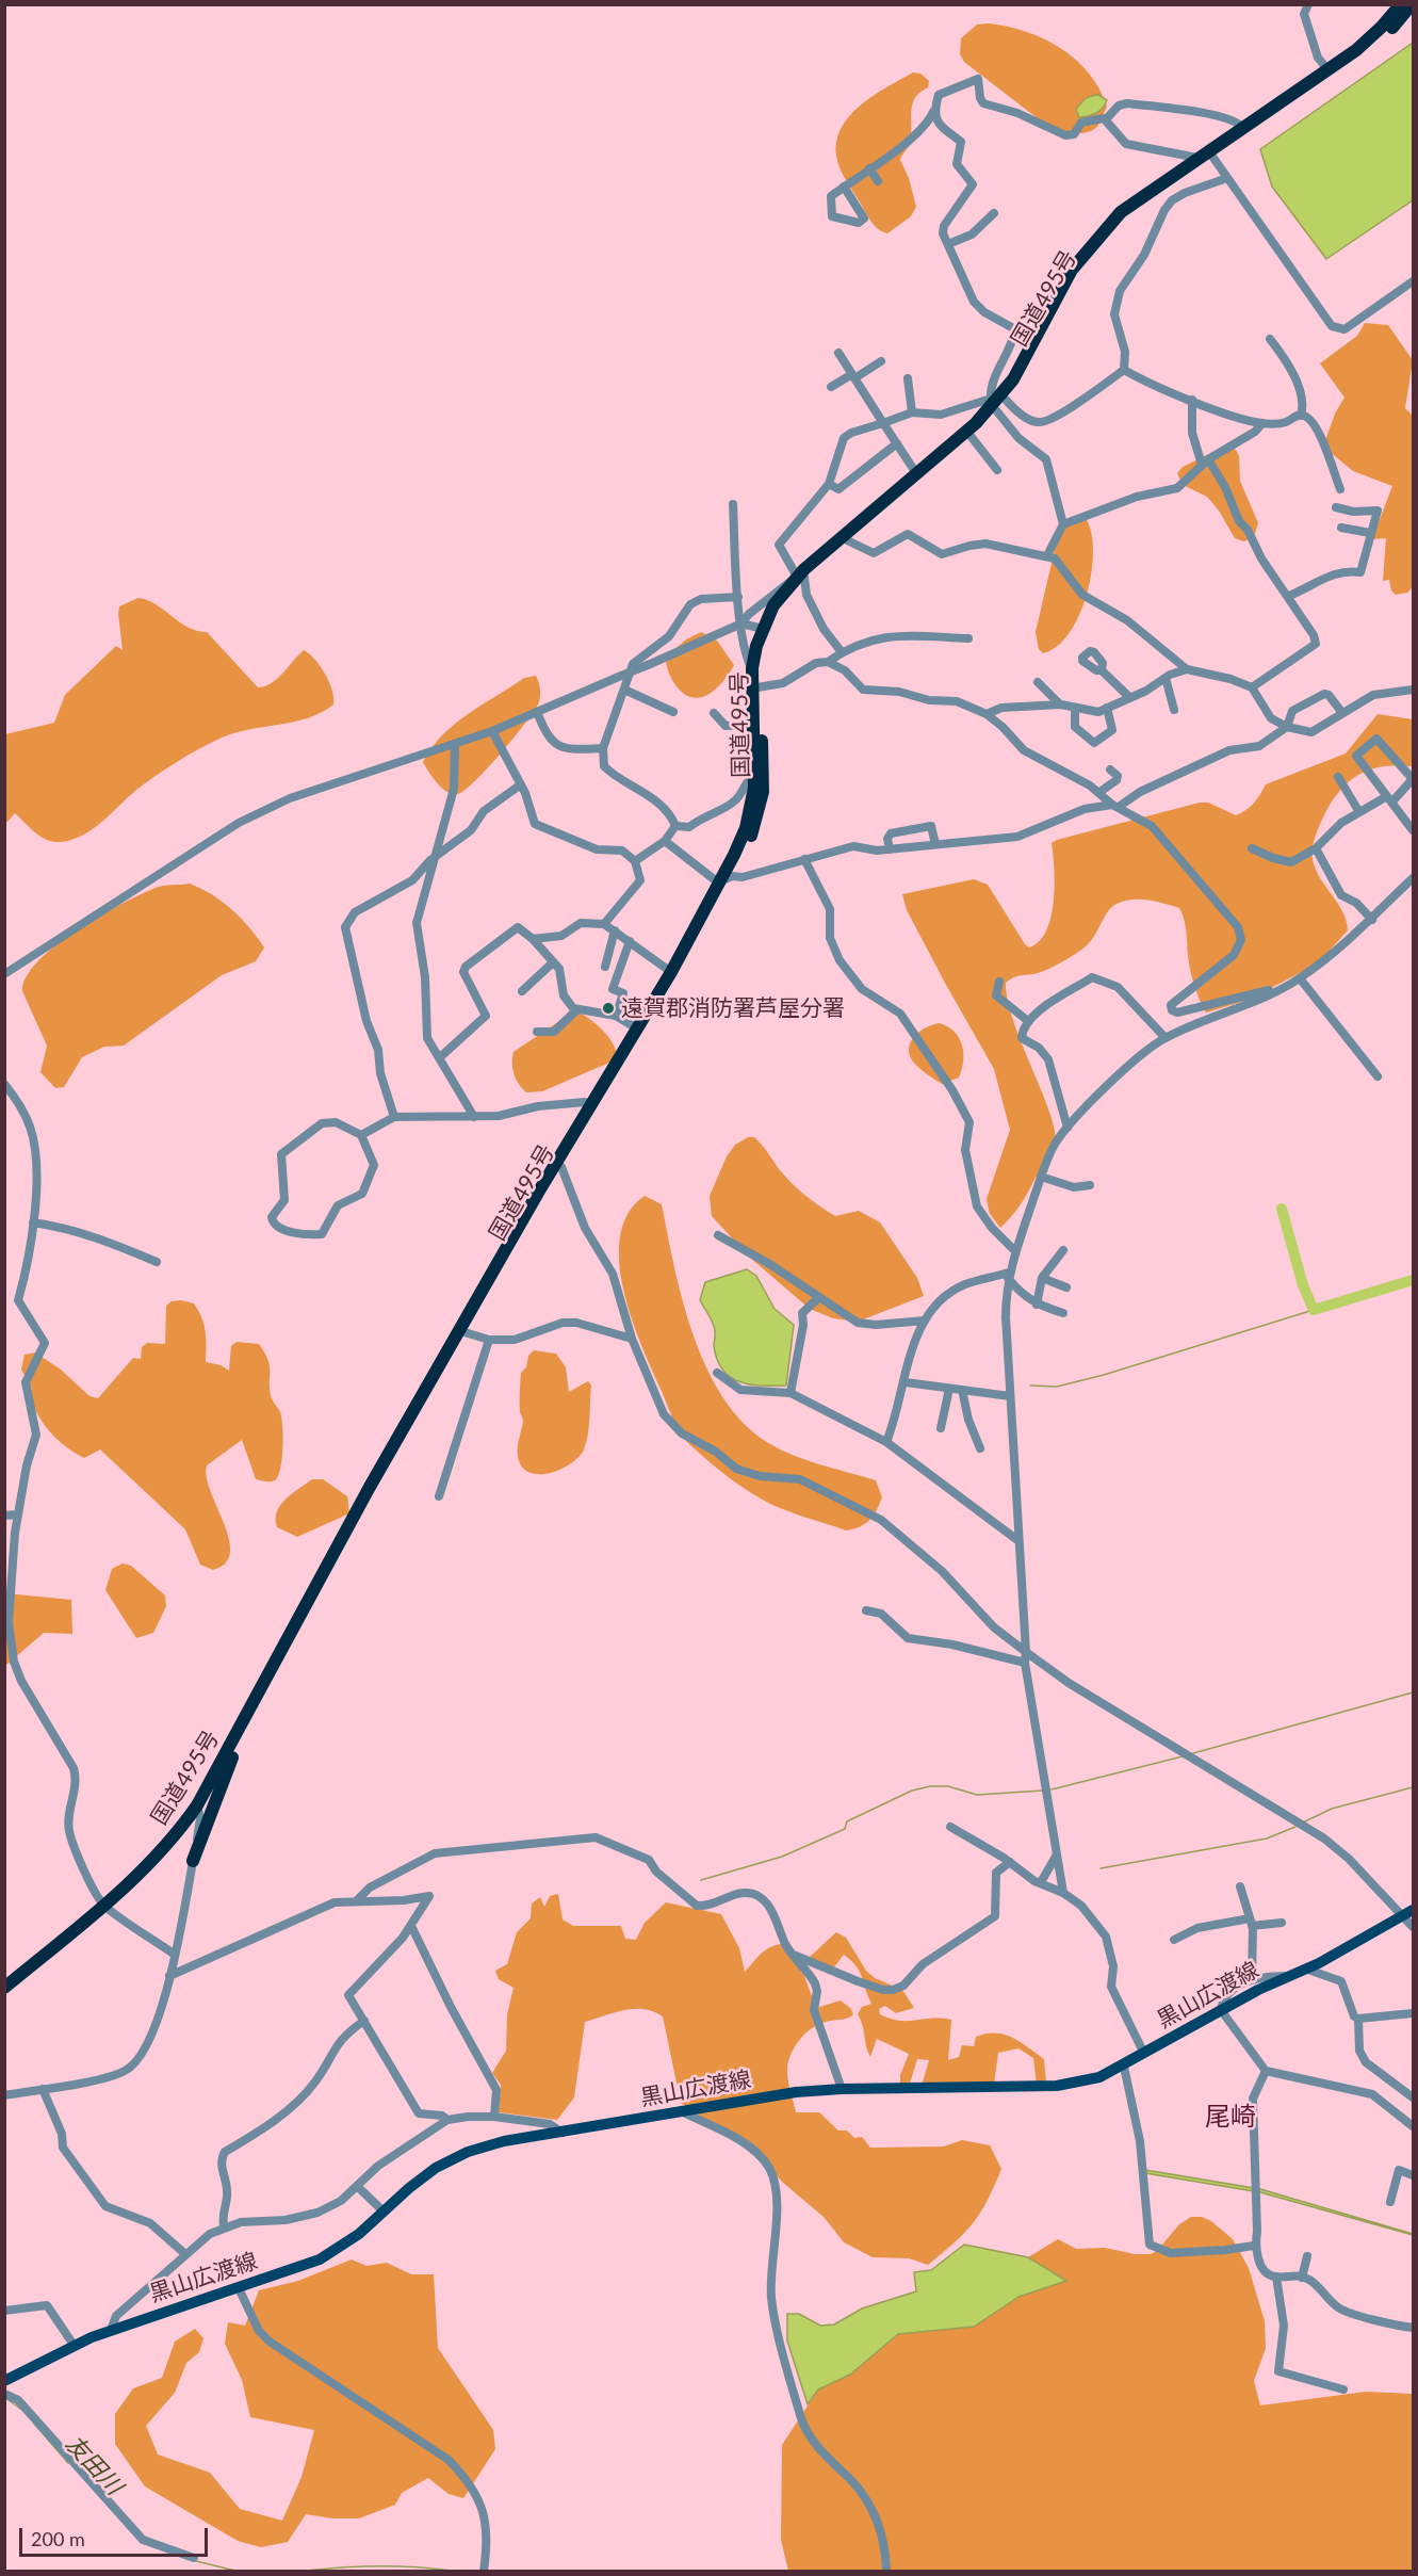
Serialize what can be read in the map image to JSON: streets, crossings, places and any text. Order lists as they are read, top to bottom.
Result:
{
  "streets": {
    "highway": ["国道495号"],
    "main road": ["黒山広渡線"]
  },
  "districts": ["尾崎"],
  "water": ["友田川"],
  "places": ["遠賀郡消防署芦屋分署"],
  "scale_bar": "200 m"
}
